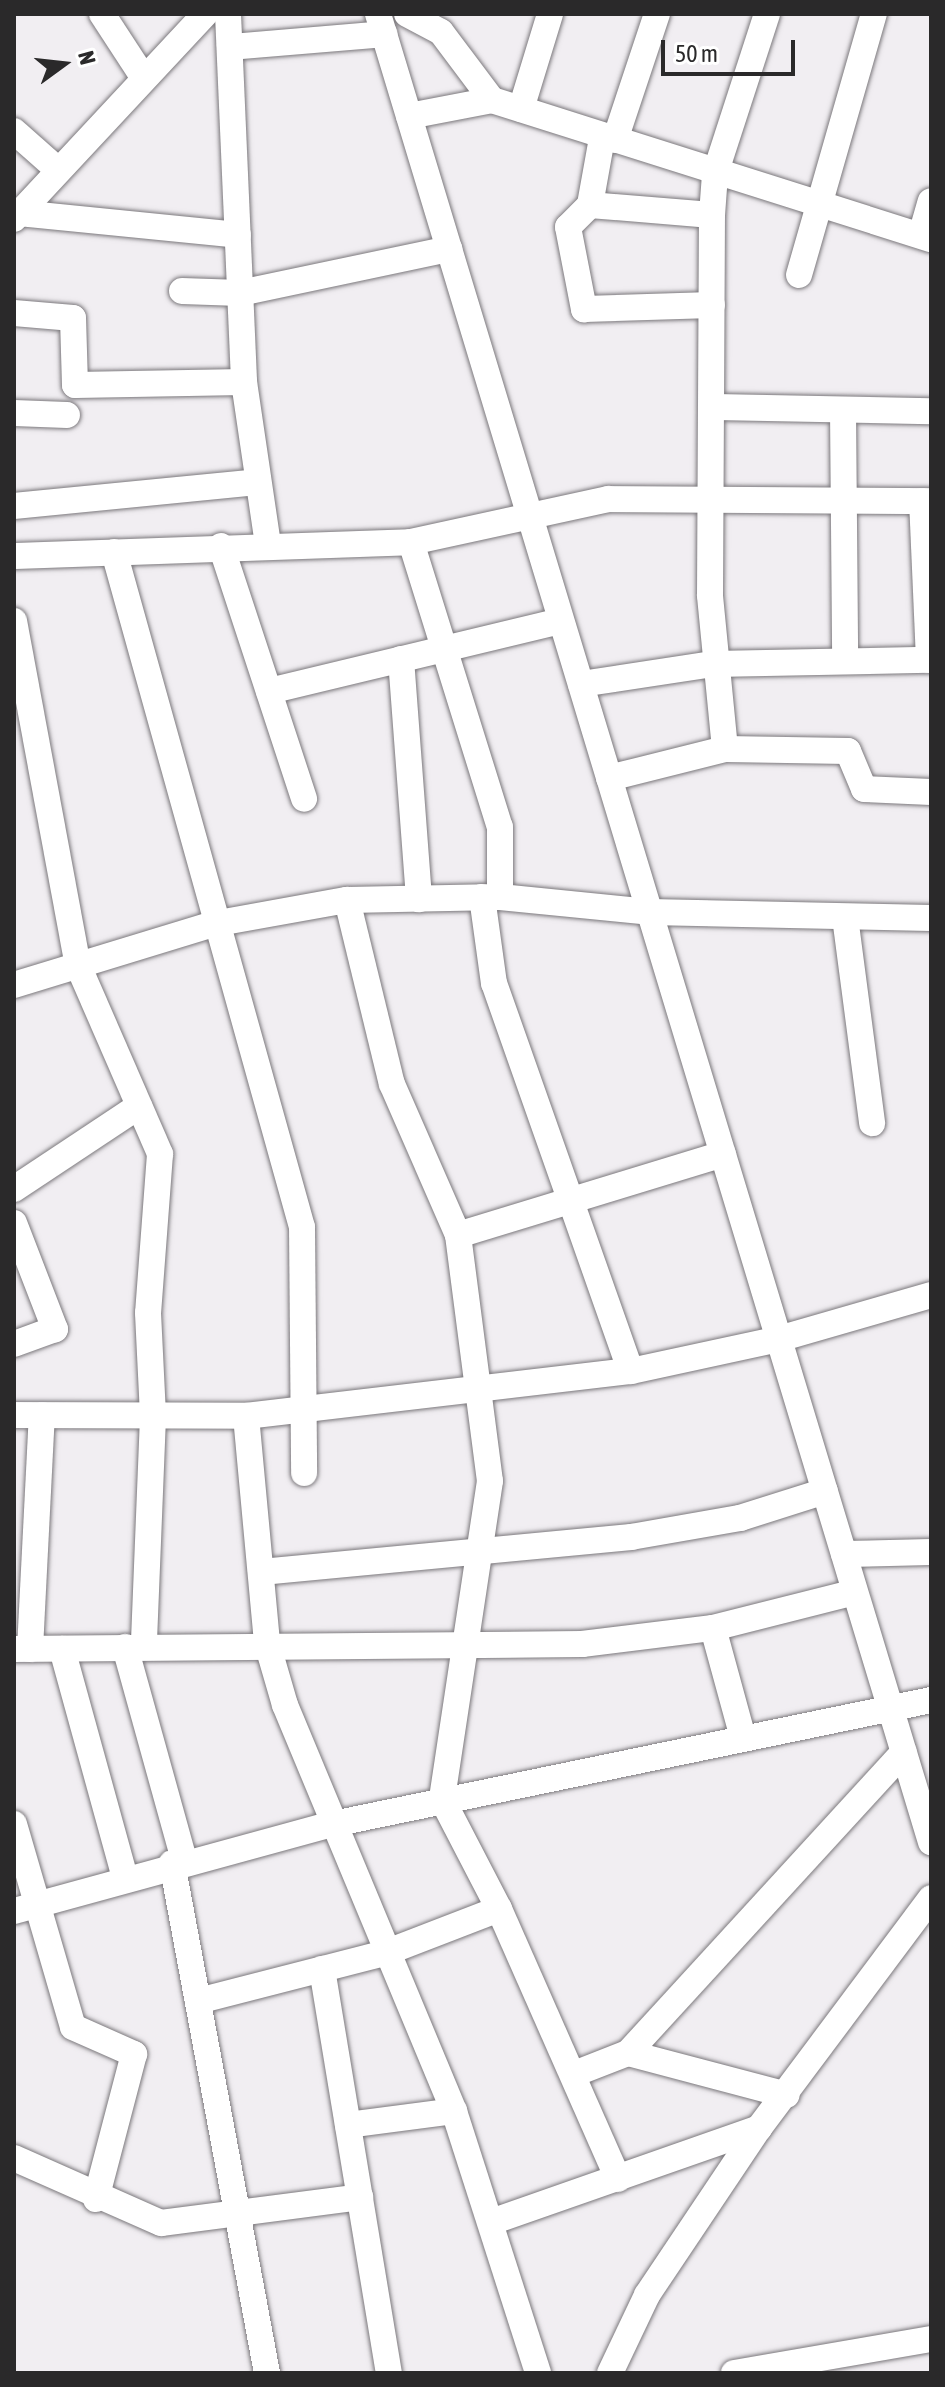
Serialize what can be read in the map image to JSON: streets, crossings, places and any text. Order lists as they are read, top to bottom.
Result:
{
  "scale_bar": "50 m",
  "north": "right"
}
